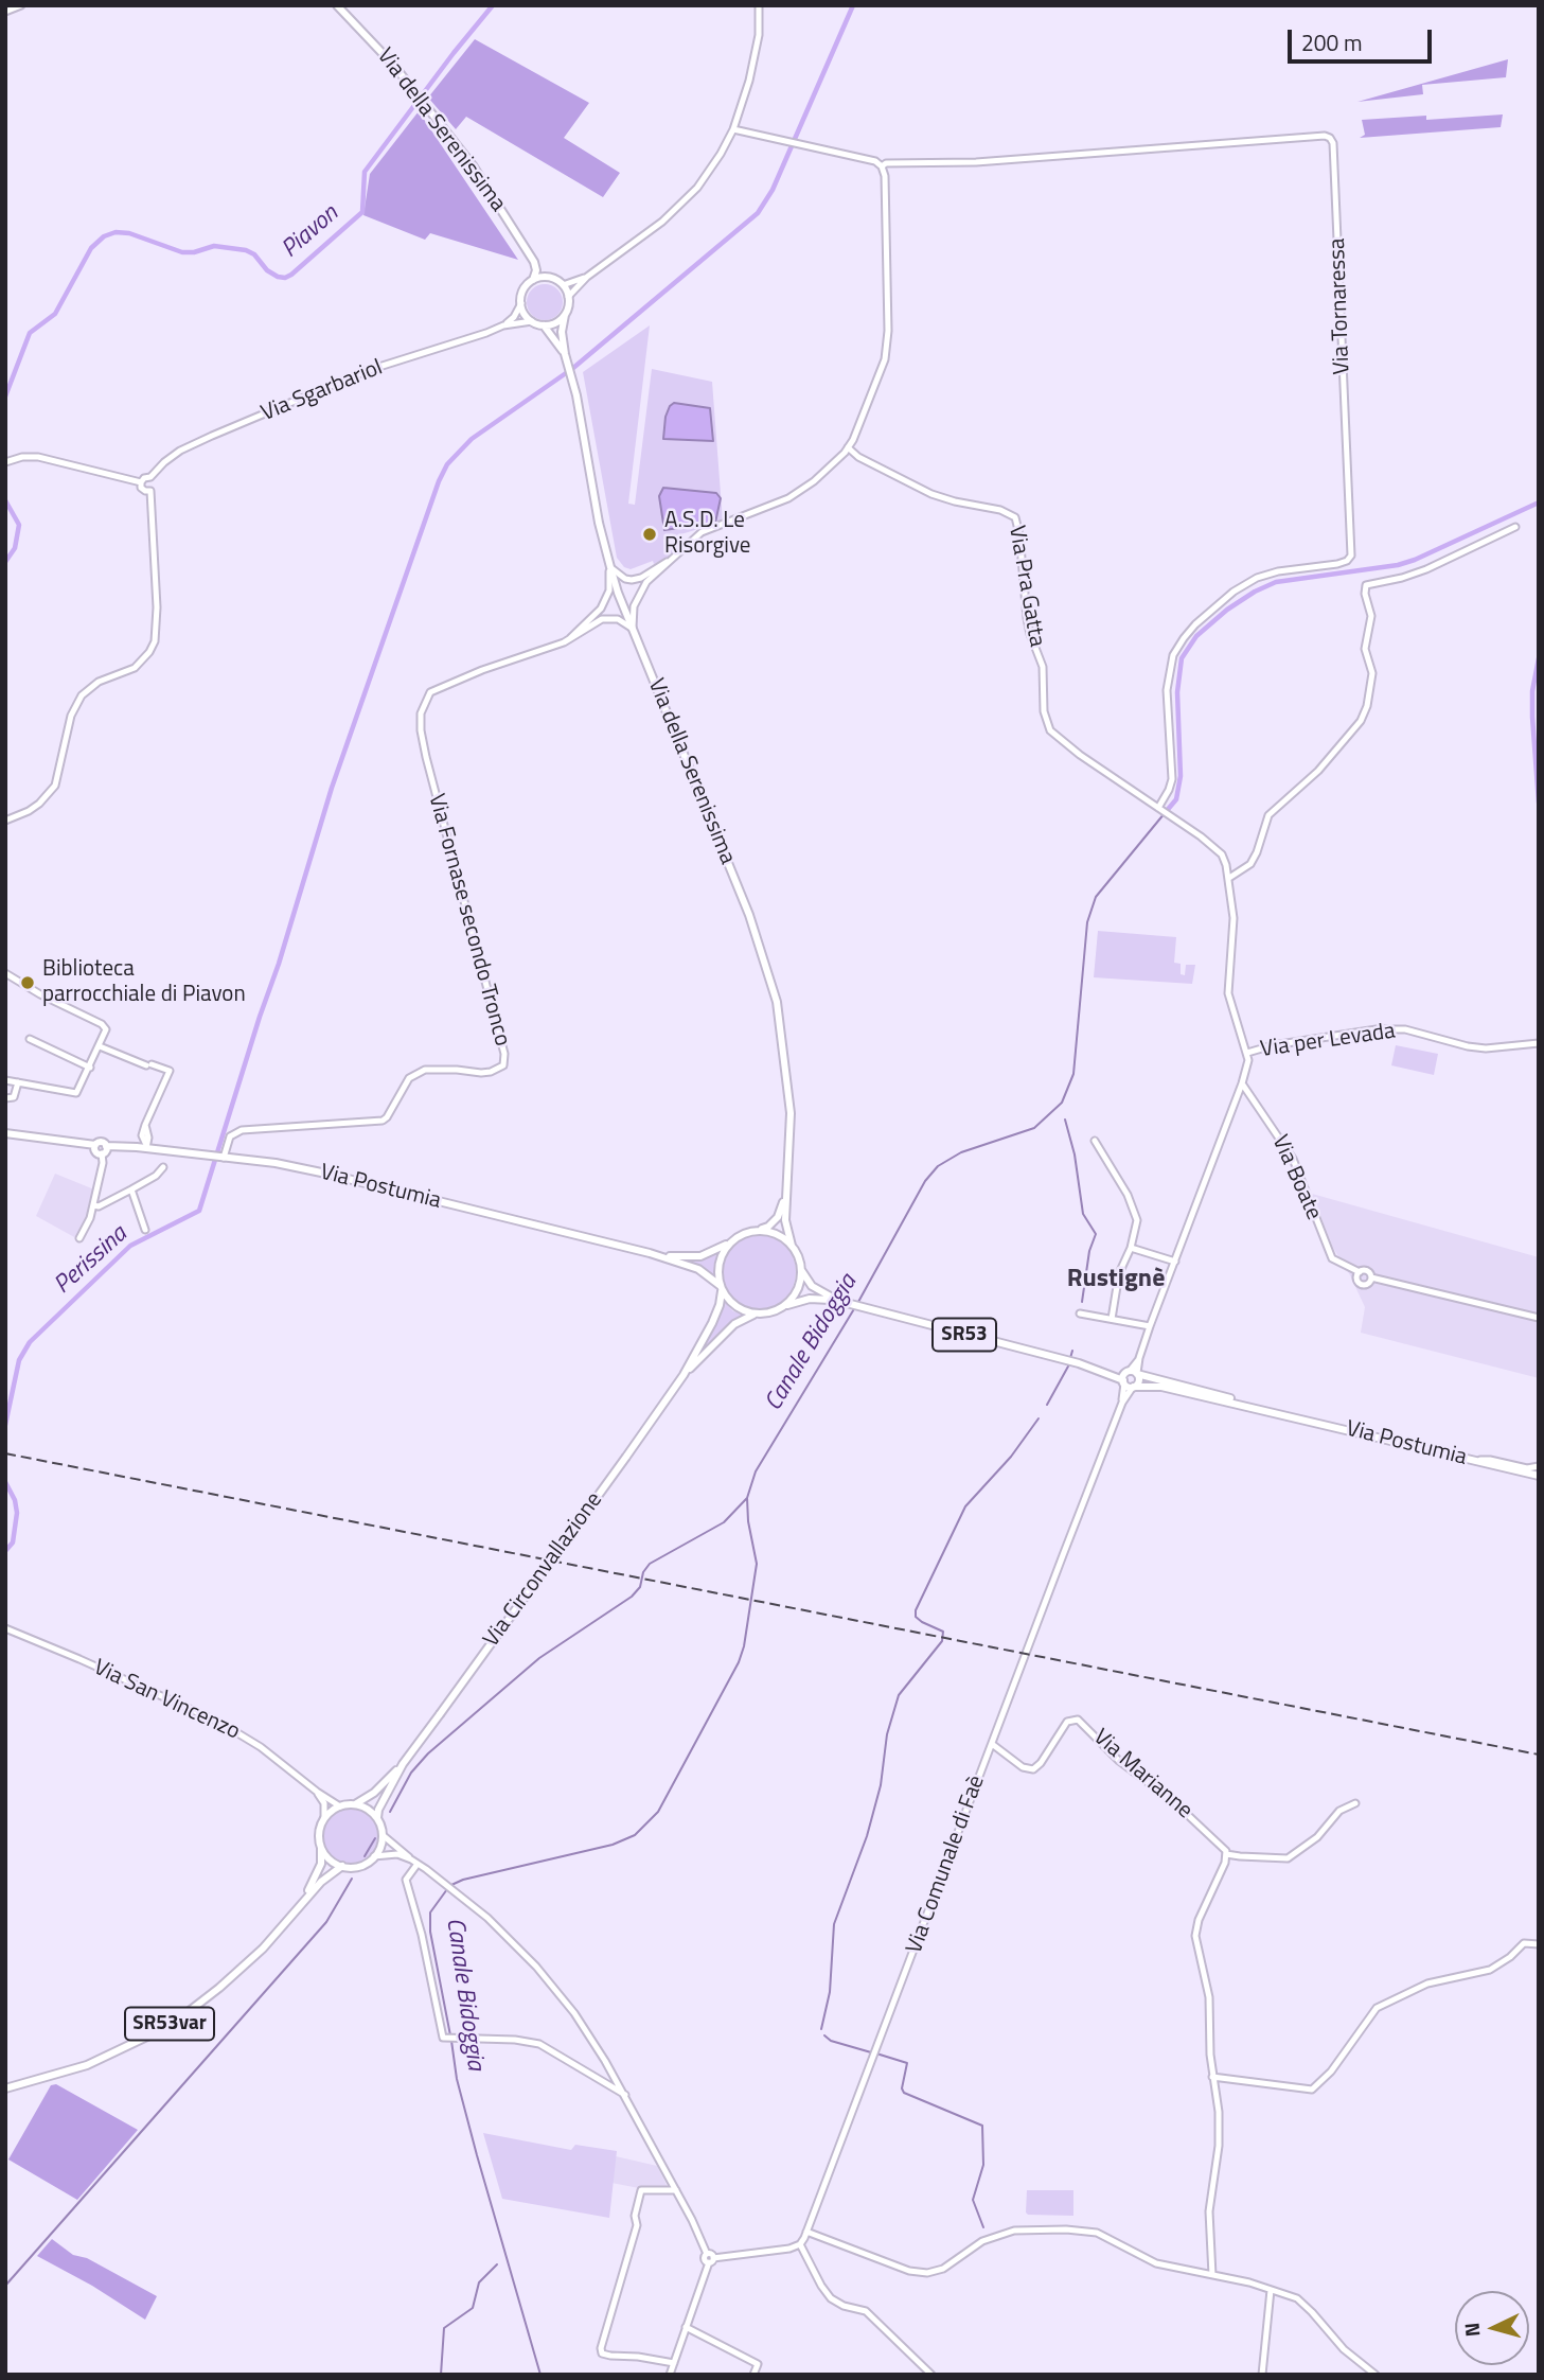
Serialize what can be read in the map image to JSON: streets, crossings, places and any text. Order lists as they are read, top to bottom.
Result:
{
  "streets": {
    "main road": [
      "Via della Serenissima",
      "Via Postumia",
      "SR53",
      "Via Circonvallazione",
      "SR53var"
    ],
    "street": [
      "Via Tornaressa",
      "Via Sgarbariol",
      "Via Pra Gatta",
      "Via Fornase secondo Tronco",
      "Via per Levada",
      "Via Boate",
      "Via San Vincenzo",
      "Via Marianne",
      "Via Comunale di Faè"
    ]
  },
  "crossings": [
    ["Via della Serenissima", "Via Sgarbariol"],
    ["Via della Serenissima", "Via Fornase secondo Tronco"],
    ["Via della Serenissima", "Via Postumia"],
    ["Via della Serenissima", "SR53"],
    ["Via della Serenissima", "Via Circonvallazione"],
    ["Via Tornaressa", "Via Pra Gatta"],
    ["Via Pra Gatta", "Via per Levada"],
    ["Via Pra Gatta", "Via Boate"],
    ["Via Pra Gatta", "Via Comunale di Faè"],
    ["Via Fornase secondo Tronco", "Via Postumia"],
    ["Via Postumia", "SR53"],
    ["Via Postumia", "Via Circonvallazione"],
    ["Via Postumia", "Via Comunale di Faè"],
    ["SR53", "Via Circonvallazione"],
    ["Via Circonvallazione", "Via San Vincenzo"],
    ["Via Circonvallazione", "SR53var"],
    ["Via San Vincenzo", "SR53var"],
    ["Via Marianne", "Via Comunale di Faè"]
  ],
  "districts": ["Rustignè"],
  "water": ["Piavon", "Perissina", "Canale Bidoggia"],
  "places": ["A.S.D. Le Risorgive", "Biblioteca parrocchiale di Piavon"],
  "scale_bar": "200 m",
  "north": "left"
}
